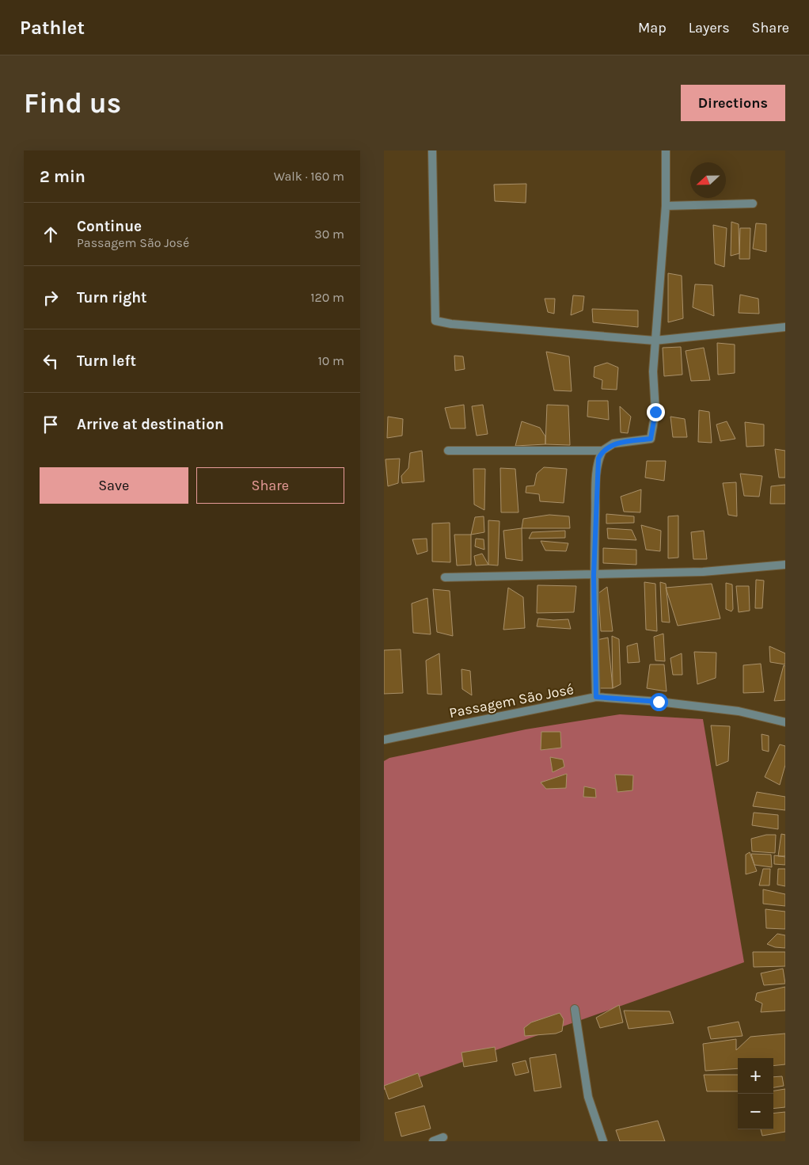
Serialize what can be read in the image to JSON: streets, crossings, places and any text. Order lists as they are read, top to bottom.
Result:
{
  "streets": {
    "street": ["Passagem São José"]
  },
  "north": "left",
  "page": {
    "header": "Pathlet",
    "nav": ["Map", "Layers", "Share"],
    "buttons": [
      "Directions",
      ["Save", "Share"]
    ],
    "title": "Find us",
    "heading": ["2 min", "Walk · 160 m"],
    "list": [
      ["Continue", "Passagem São José", "30 m"],
      ["Turn right", "120 m"],
      ["Turn left", "10 m"],
      "Arrive at destination"
    ],
    "map_buttons": ["+", "−"]
  }
}
